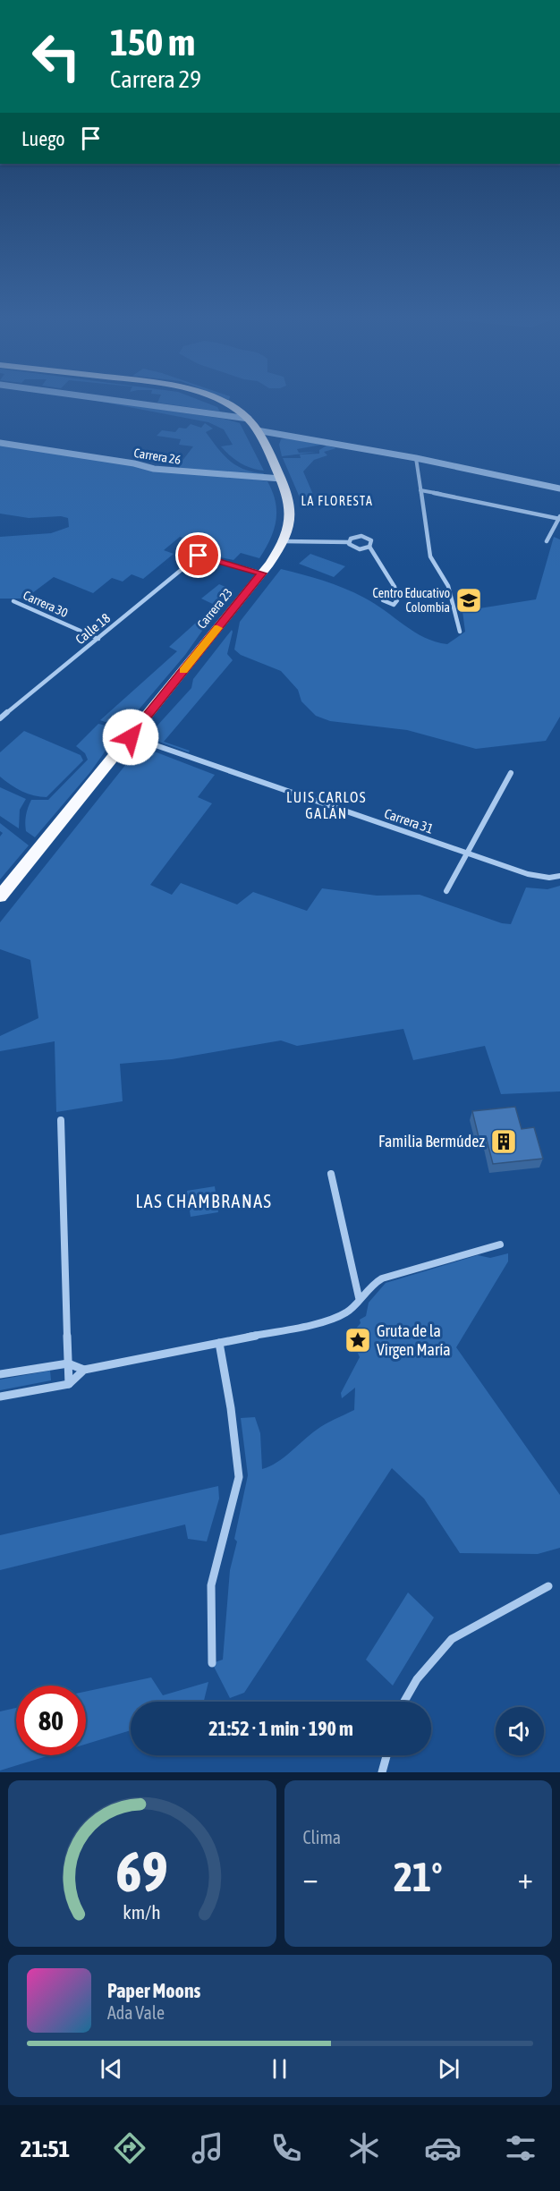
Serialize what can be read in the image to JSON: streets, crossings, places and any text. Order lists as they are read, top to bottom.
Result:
{
  "streets": {
    "highway": ["Carrera 23"],
    "street": [
      "Carrera 26",
      "Carrera 30",
      "Calle 18",
      "Carrera 31"
    ]
  },
  "crossings": [
    ["Carrera 26", "Carrera 23"],
    ["Carrera 30", "Calle 18"],
    ["Carrera 23", "Calle 18"],
    ["Carrera 23", "Carrera 31"]
  ],
  "districts": ["LA FLORESTA", "LUIS CARLOS GALÁN", "LAS CHAMBRANAS"],
  "places": {
    "school or university": ["Centro Educativo Colombia"],
    "building": ["Familia Bermúdez"],
    "place": ["Gruta de la Virgen María"]
  },
  "page": {
    "turn": ["150 m", "Carrera 29"],
    "then": "Luego",
    "limit": "80",
    "trip": "21:52 · 1 min · 190 m",
    "tile": "Clima",
    "heat": ["−", "21°", "+"],
    "song": ["Paper Moons", "Ada Vale"],
    "tabs": "21:51",
    "gauge": ["69", "km/h"]
  }
}
